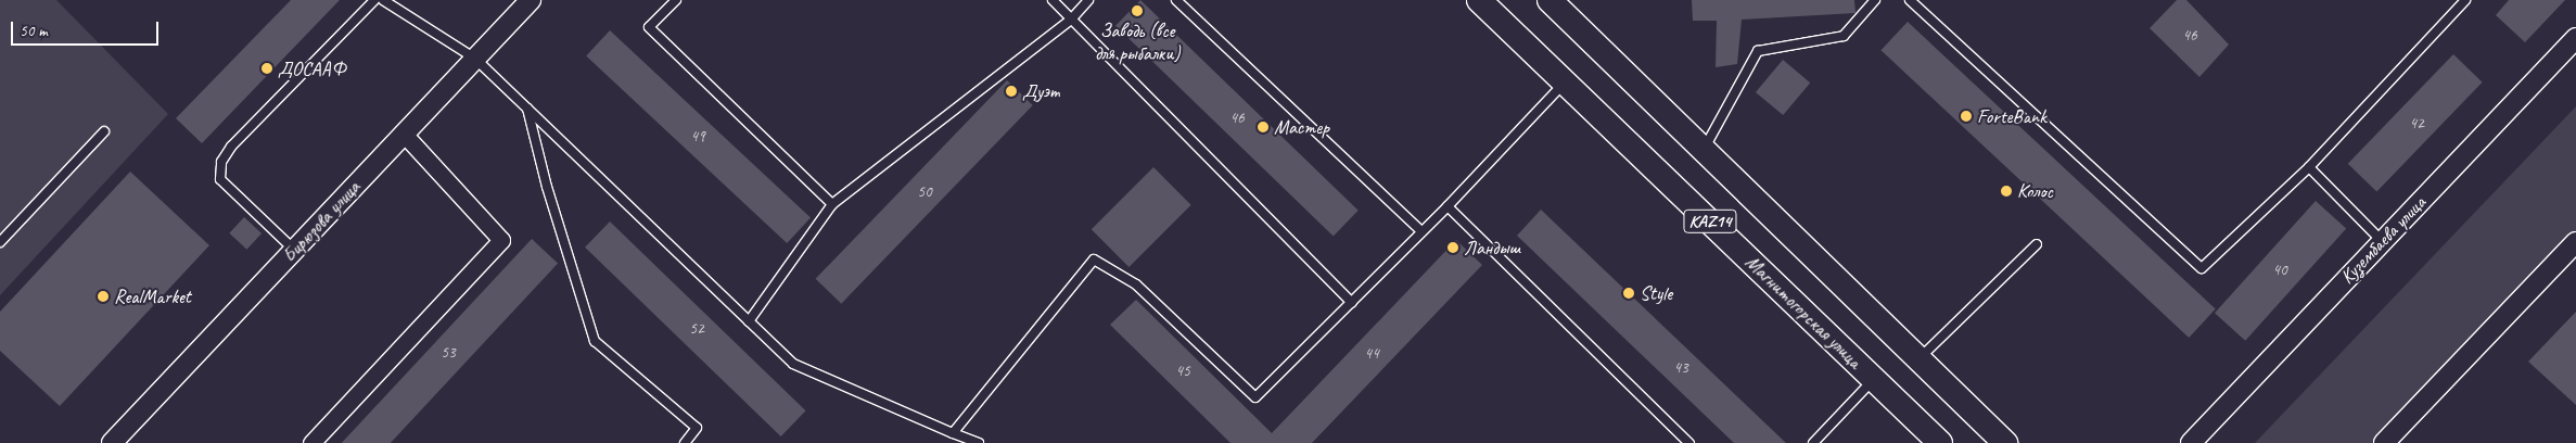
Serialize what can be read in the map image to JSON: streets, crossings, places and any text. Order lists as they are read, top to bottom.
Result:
{
  "streets": {
    "main road": ["KAZ14", "Магнитогорская улица"],
    "street": ["Бирюзова улица", "Кузембаева улица"]
  },
  "places": [
    "Заводь (все для рыбалки)",
    "ДОСААФ",
    "Дуэт",
    "ForteBank",
    "Мастер",
    "Колос",
    "Ландыш",
    "Style",
    "RealMarket"
  ],
  "house_numbers": [
    "46",
    "46",
    "42",
    "49",
    "50",
    "40",
    "52",
    "53",
    "44",
    "43",
    "45"
  ],
  "scale_bar": "50 m"
}
